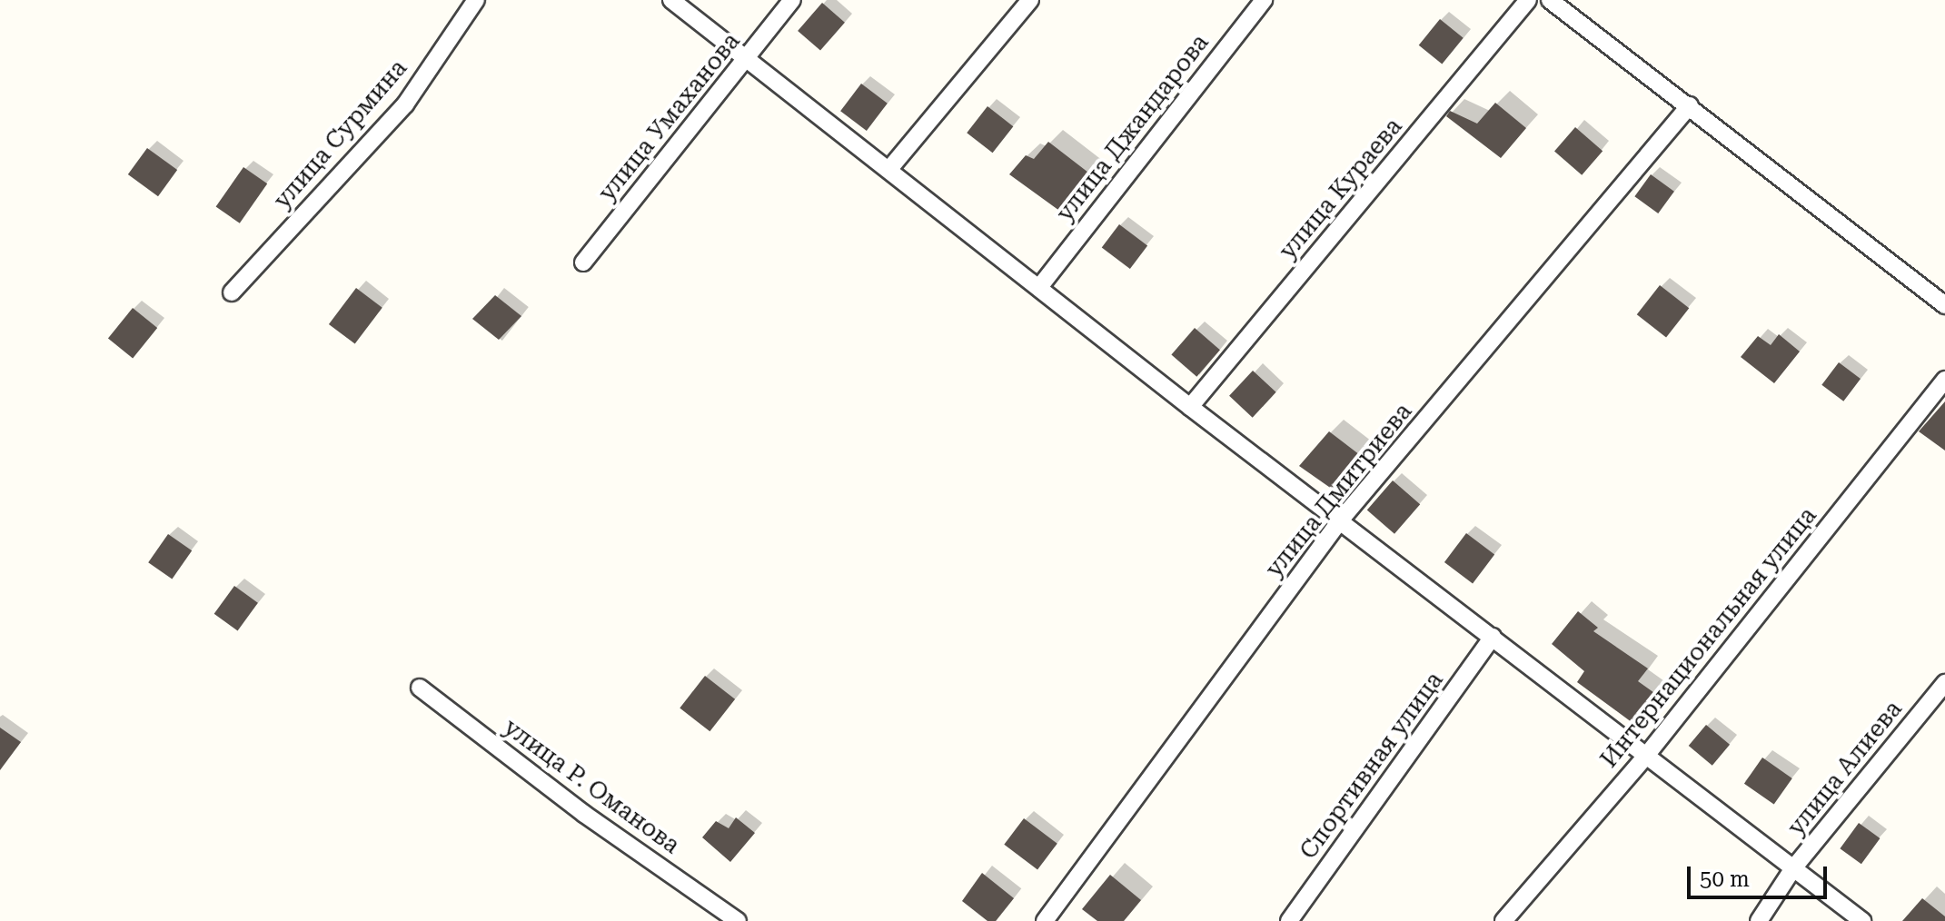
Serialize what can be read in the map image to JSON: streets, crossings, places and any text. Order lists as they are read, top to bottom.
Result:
{
  "streets": {
    "street": [
      "улица Умаханова",
      "улица Джандарова",
      "улица Сурмина",
      "улица Кураева",
      "улица Дмитриева",
      "Интернациональная улица",
      "Спортивная улица",
      "улица Алиева",
      "улица Р. Оманова"
    ]
  },
  "scale_bar": "50 m"
}
